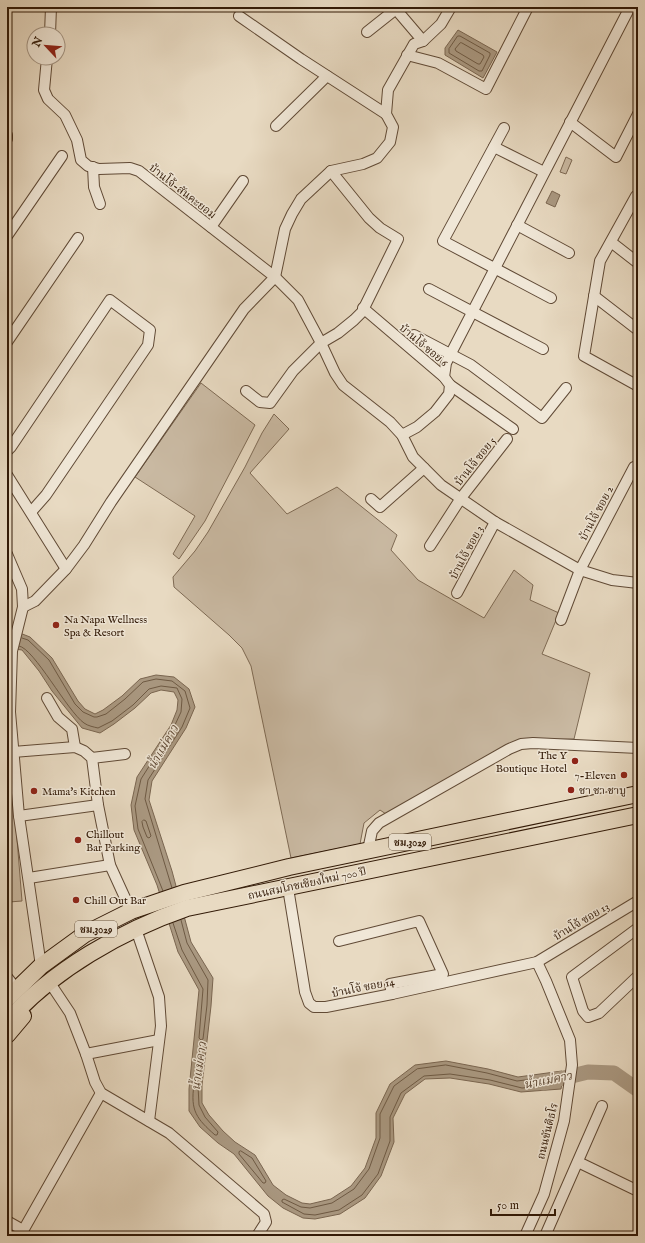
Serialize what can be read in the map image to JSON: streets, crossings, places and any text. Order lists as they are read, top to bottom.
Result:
{
  "streets": {
    "main road": ["ชม.3029", "ถนนสมโภชเชียงใหม่ 700 ปี"],
    "street": [
      "บ้านโจ้-สันคะยอม",
      "บ้านโจ้ ซอย 6",
      "บ้านโจ้ ซอย 5",
      "บ้านโจ้ ซอย 2",
      "บ้านโจ้ ซอย 3",
      "บ้านโจ้ ซอย 13",
      "บ้านโจ้ ซอย 14",
      "ถนนขันติธโร"
    ]
  },
  "crossings": [
    ["บ้านโจ้-สันคะยอม", "บ้านโจ้ ซอย 5"],
    ["บ้านโจ้-สันคะยอม", "บ้านโจ้ ซอย 2"],
    ["บ้านโจ้-สันคะยอม", "บ้านโจ้ ซอย 3"],
    ["ถนนสมโภชเชียงใหม่ 700 ปี", "บ้านโจ้ ซอย 14"],
    ["บ้านโจ้ ซอย 13", "บ้านโจ้ ซอย 14"],
    ["บ้านโจ้ ซอย 13", "ถนนขันติธโร"],
    ["บ้านโจ้ ซอย 14", "ถนนขันติธโร"]
  ],
  "water": ["น้ำแม่คาว"],
  "places": [
    "Na Napa Wellness Spa & Resort",
    "The Y Boutique Hotel",
    "7-Eleven",
    "ชา ชา ชาบู",
    "Mama's Kitchen",
    "Chillout Bar Parking",
    "Chill Out Bar"
  ],
  "scale_bar": "50 m",
  "north": "top left"
}
